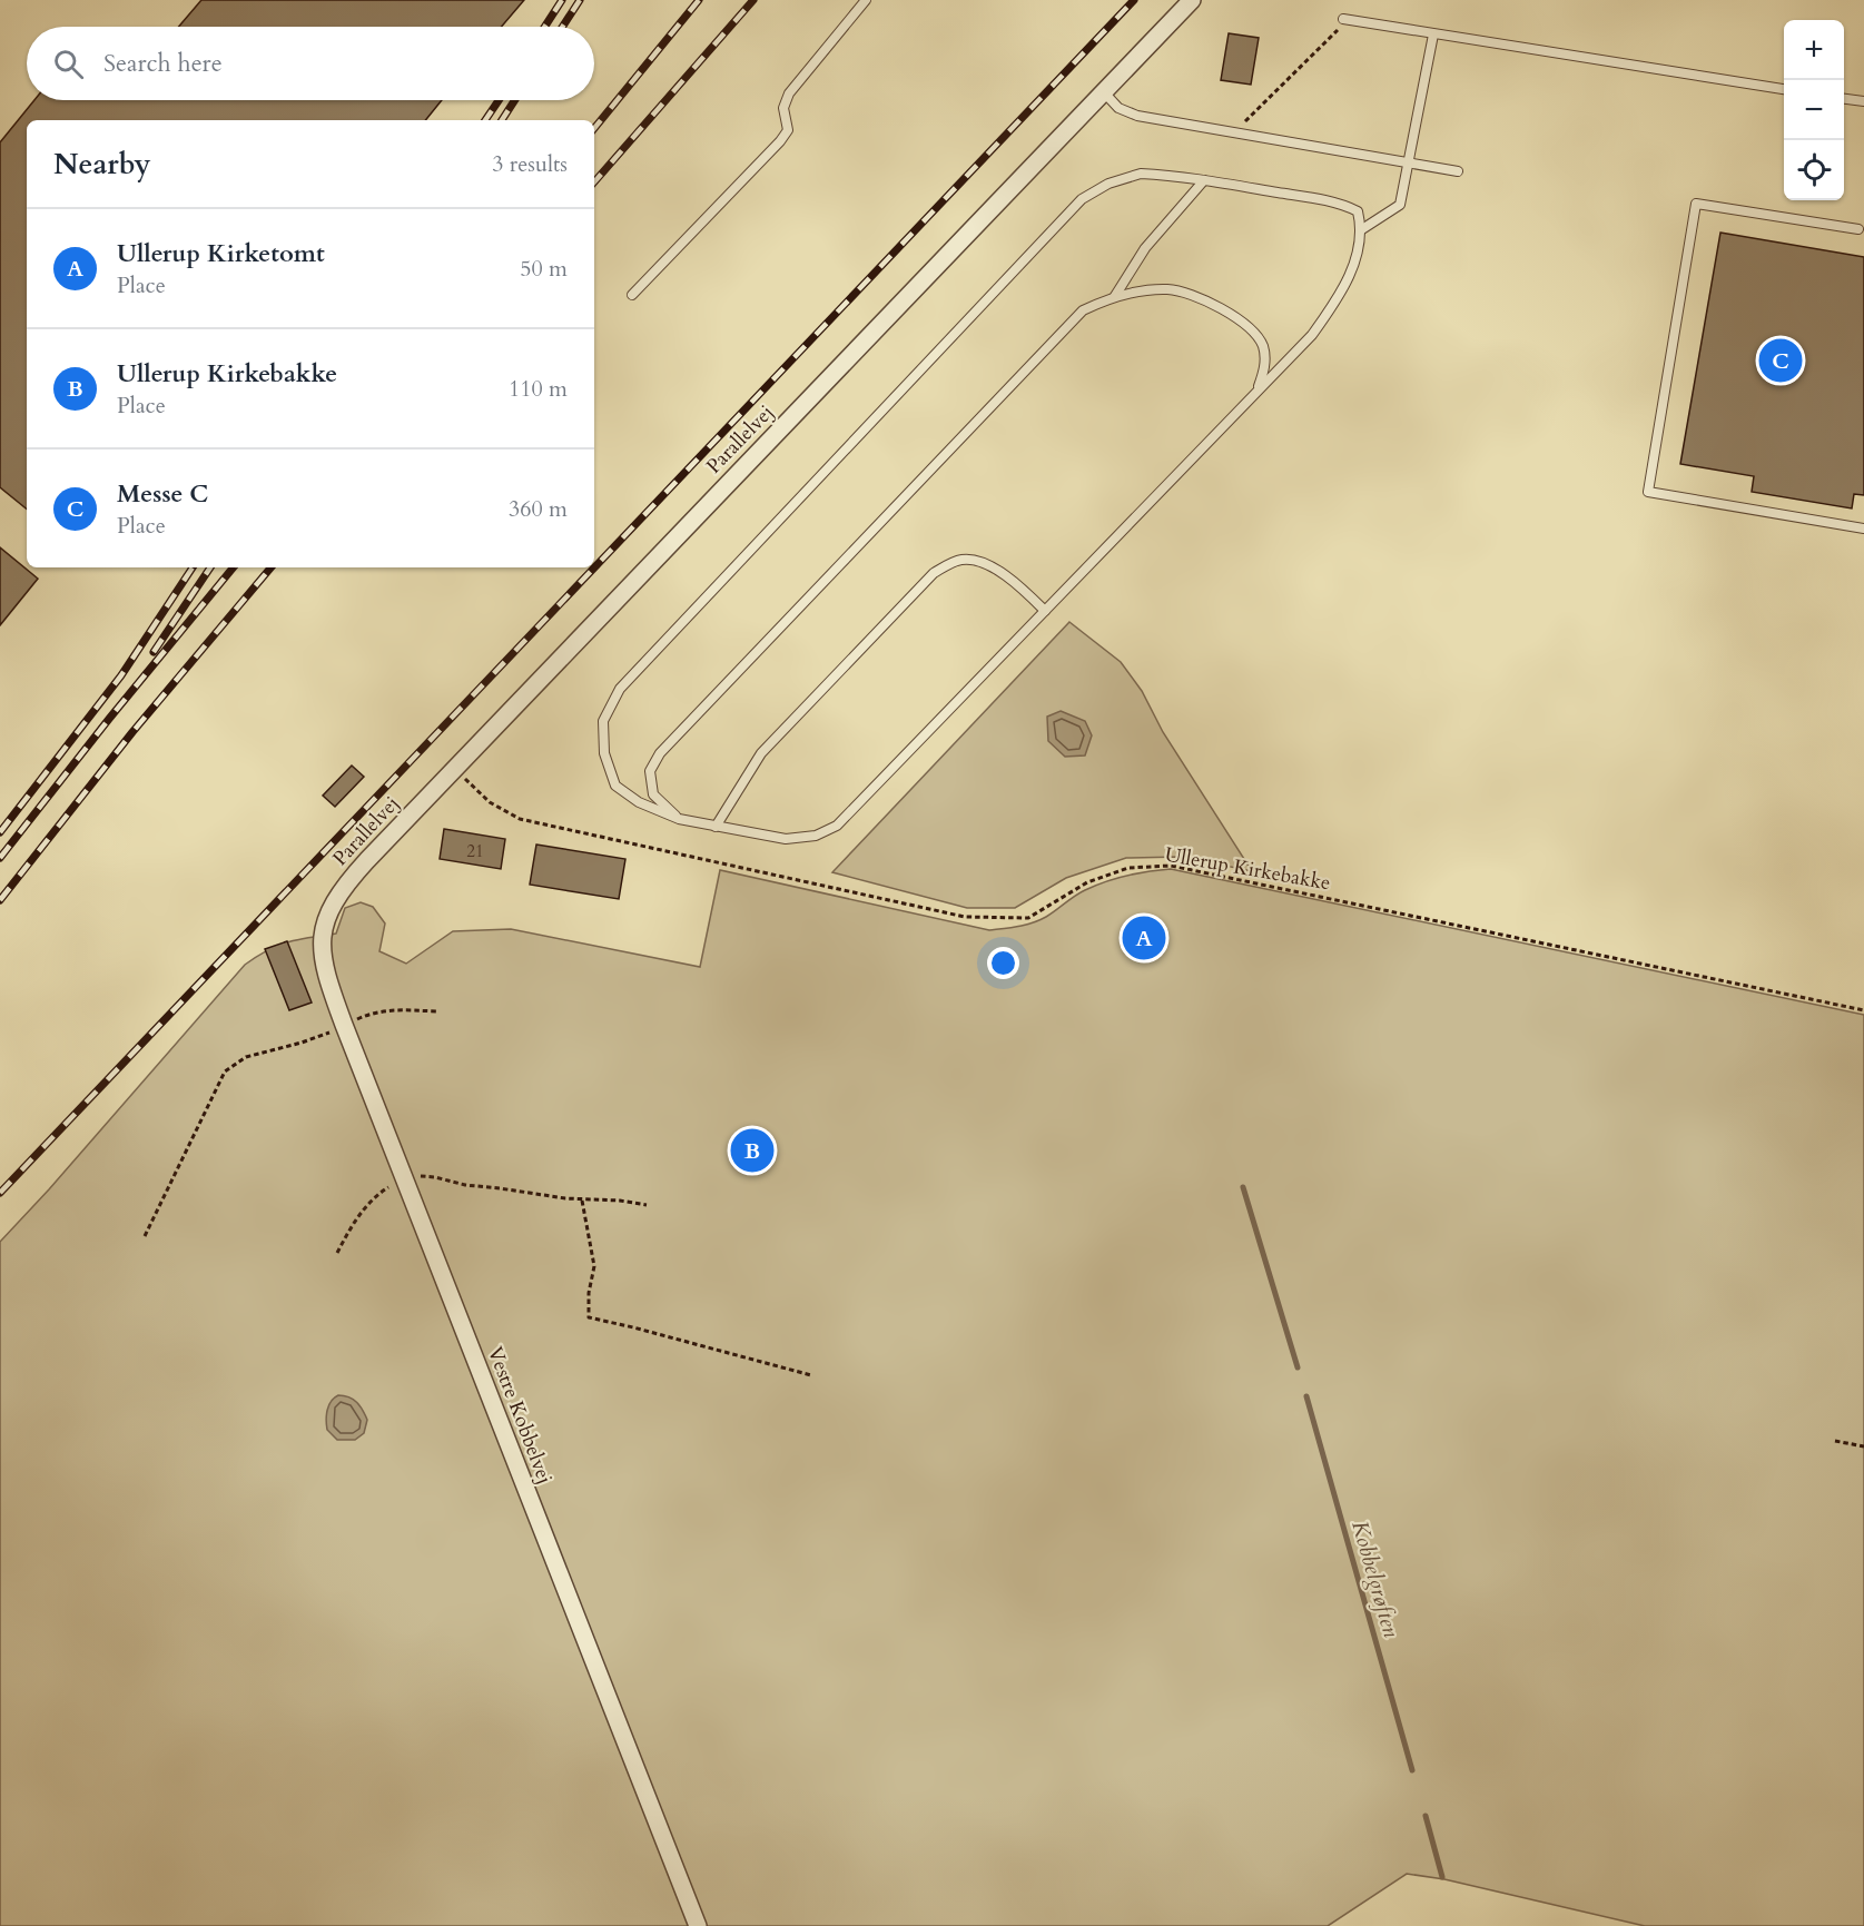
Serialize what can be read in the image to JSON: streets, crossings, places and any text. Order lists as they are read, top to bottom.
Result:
{
  "streets": {
    "street": ["Parallelvej", "Vestre Kobbelvej"],
    "path": ["Ullerup Kirkebakke"]
  },
  "crossings": [
    ["Parallelvej", "Ullerup Kirkebakke"],
    ["Parallelvej", "Vestre Kobbelvej"]
  ],
  "water": ["Kobbelgrøften"],
  "house_numbers": ["21"],
  "page": {
    "map_buttons": ["+", "−"],
    "search": "Search here",
    "heading": ["Nearby", "3 results"],
    "list": [
      {
        "mark": "A",
        "name": "Ullerup Kirketomt",
        "note": "Place",
        "value": "50 m"
      },
      {
        "mark": "B",
        "name": "Ullerup Kirkebakke",
        "note": "Place",
        "value": "110 m"
      },
      {
        "mark": "C",
        "name": "Messe C",
        "note": "Place",
        "value": "360 m"
      }
    ],
    "pins": ["C", "A", "B"]
  }
}
